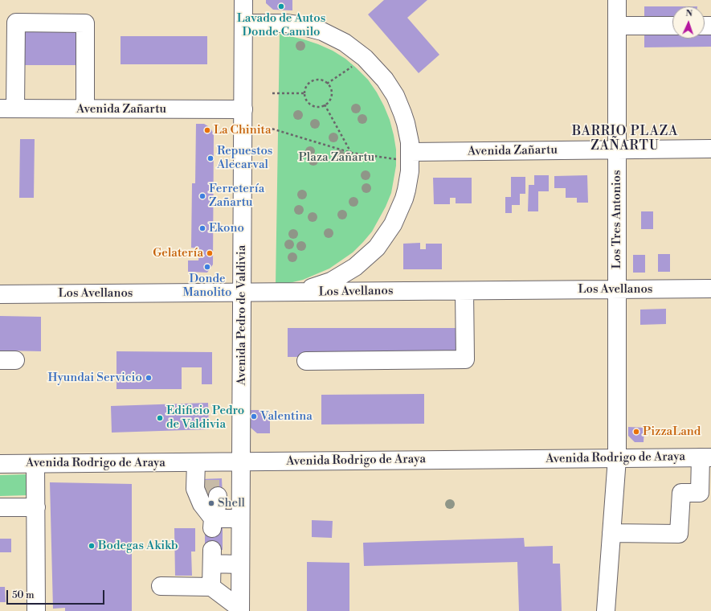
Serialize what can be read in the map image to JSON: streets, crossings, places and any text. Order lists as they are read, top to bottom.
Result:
{
  "streets": {
    "street": [
      "Avenida Zañartu",
      "Los Tres Antonios",
      "Los Avellanos",
      "Avenida Pedro de Valdivia",
      "Avenida Rodrigo de Araya"
    ]
  },
  "crossings": [
    ["Avenida Zañartu", "Los Tres Antonios"],
    ["Avenida Zañartu", "Avenida Pedro de Valdivia"],
    ["Los Tres Antonios", "Los Avellanos"],
    ["Los Tres Antonios", "Avenida Rodrigo de Araya"],
    ["Los Avellanos", "Avenida Pedro de Valdivia"],
    ["Avenida Pedro de Valdivia", "Avenida Rodrigo de Araya"]
  ],
  "districts": ["BARRIO PLAZA ZAÑARTU"],
  "parks": ["Plaza Zañartu"],
  "places": [
    "Lavado de Autos Donde Camilo",
    "La Chinita",
    "Repuestos Alecarval",
    "Ferretería Zañartu",
    "Ekono",
    "Gelatería",
    "Donde Manolito",
    "Hyundai Servicio",
    "Valentina",
    "Edificio Pedro de Valdivia",
    "PizzaLand",
    "Shell",
    "Bodegas Akikb"
  ],
  "scale_bar": "50 m",
  "north": "top"
}
